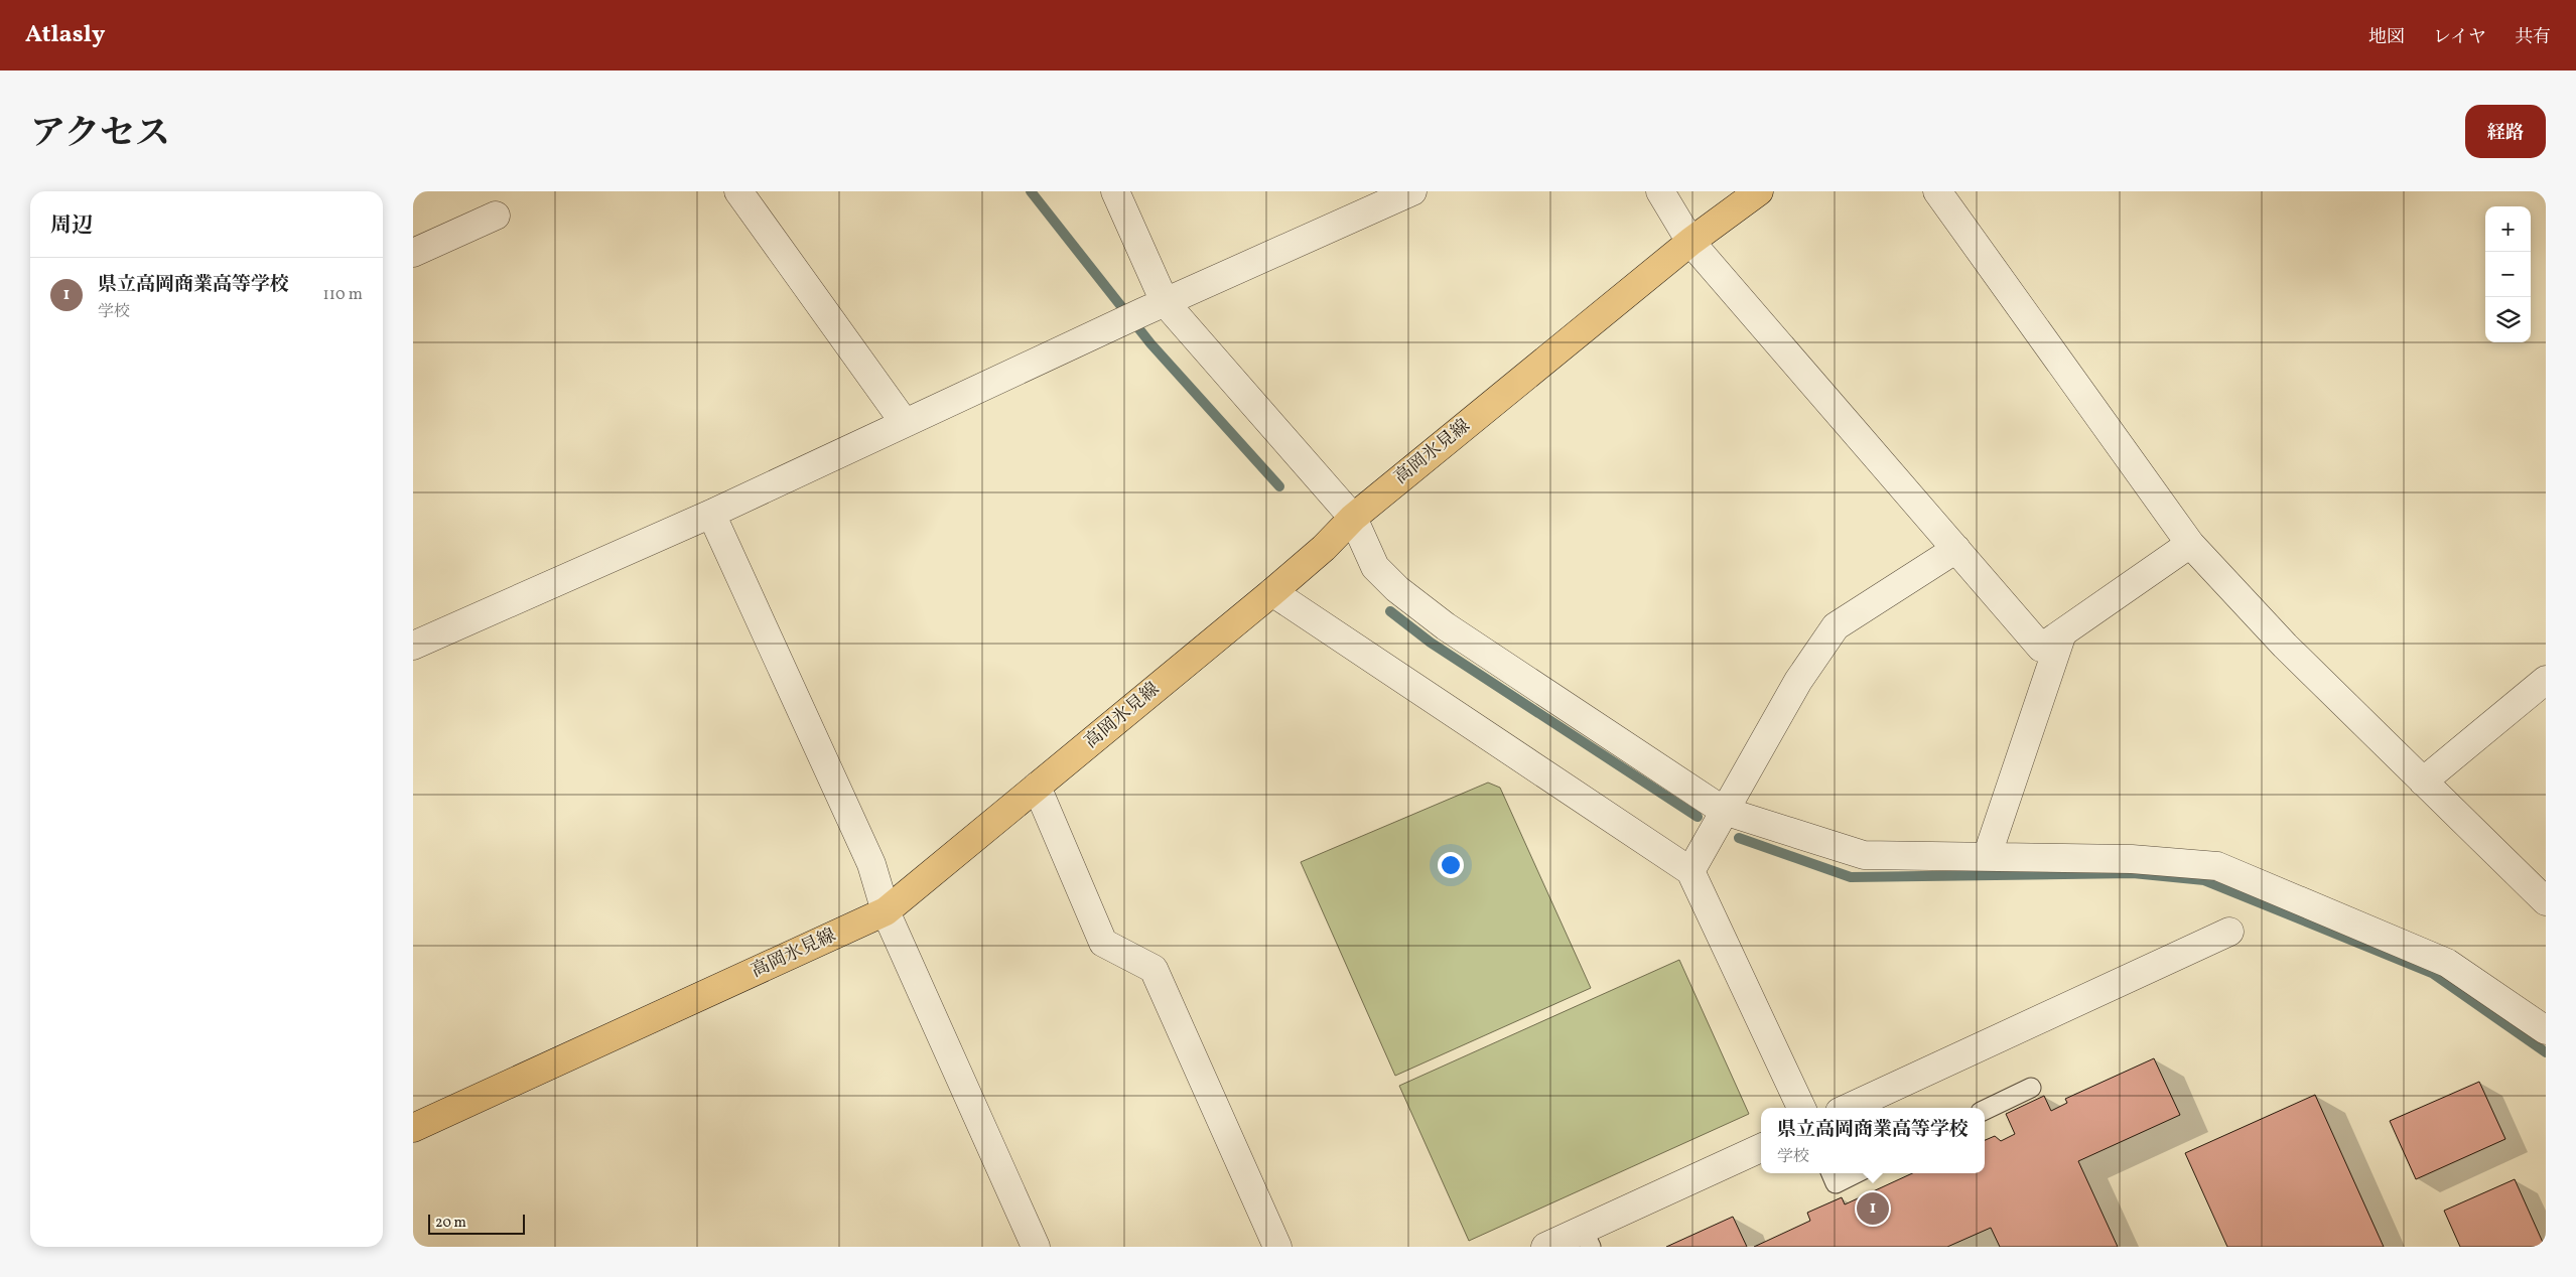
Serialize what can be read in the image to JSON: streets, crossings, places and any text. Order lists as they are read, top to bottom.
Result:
{
  "streets": {
    "main road": ["高岡氷見線"]
  },
  "scale_bar": "20 m",
  "page": {
    "header": "Atlasly",
    "nav": ["地図", "レイヤ", "共有"],
    "title": "アクセス",
    "buttons": "経路",
    "heading": "周辺",
    "map_buttons": ["+", "−"],
    "list": [
      {
        "mark": "1",
        "name": "県立高岡商業高等学校",
        "note": "学校",
        "value": "110 m"
      }
    ],
    "popup": ["県立高岡商業高等学校", "学校"],
    "pins": "1",
    "scale": "20 m"
  }
}
